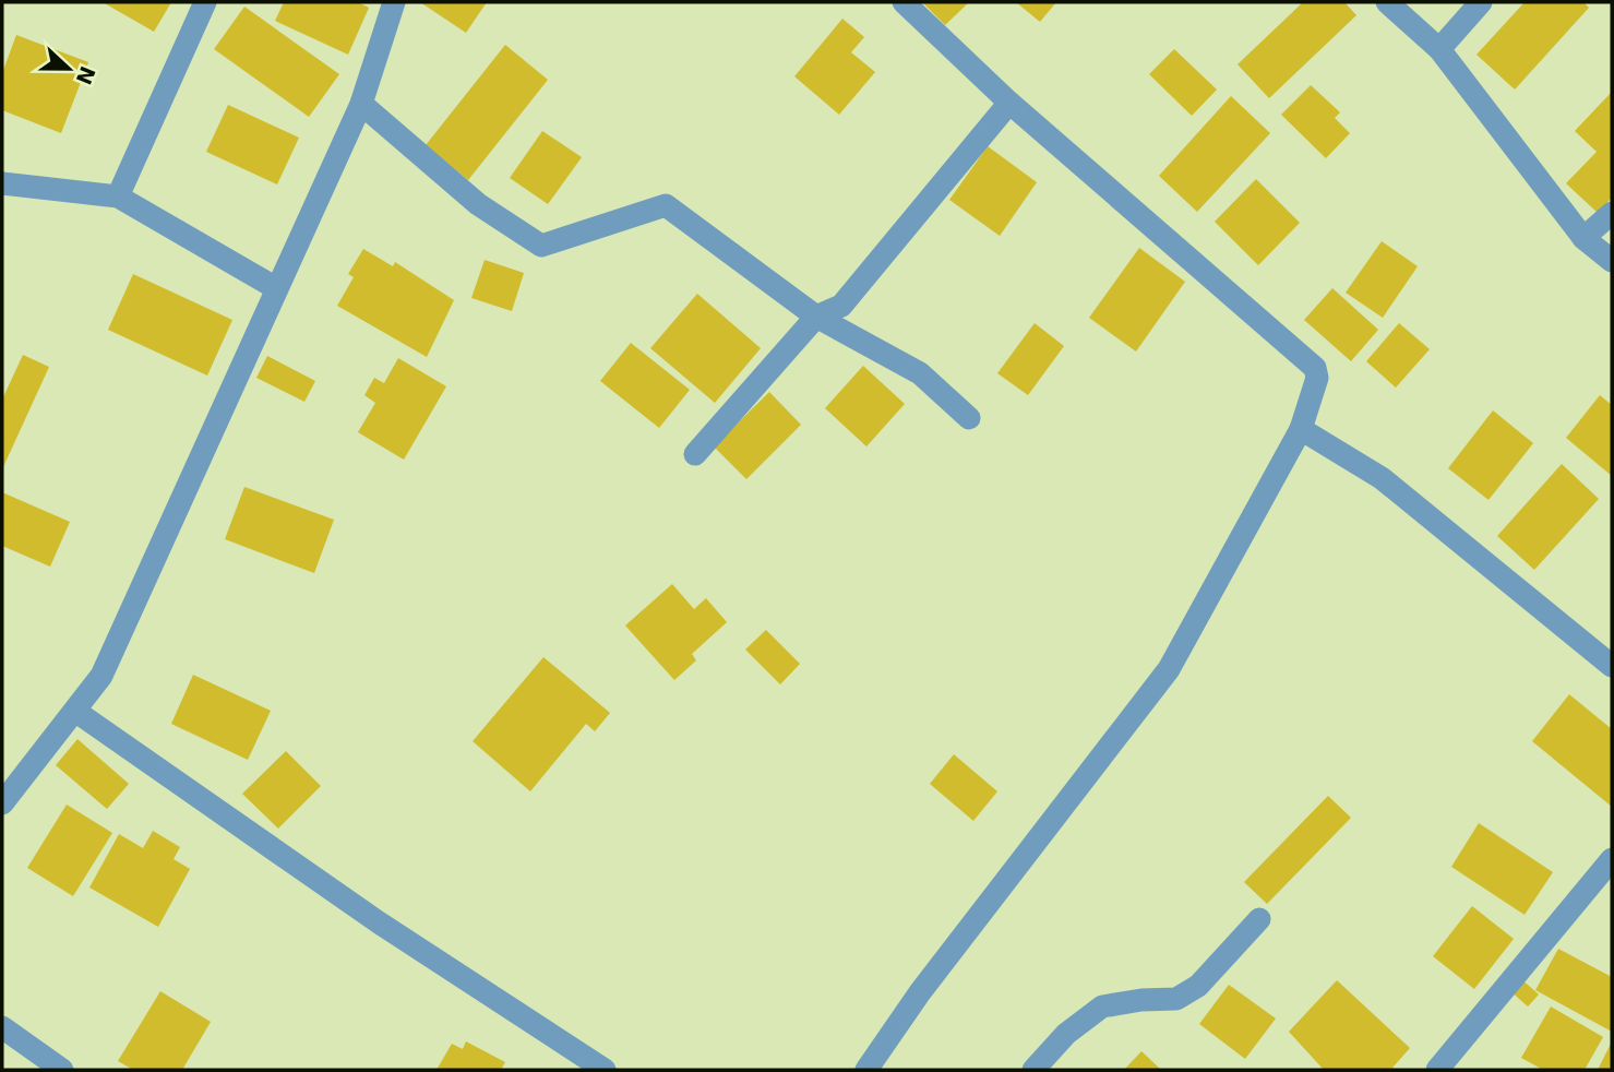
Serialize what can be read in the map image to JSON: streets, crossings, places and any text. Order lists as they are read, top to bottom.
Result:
{
  "north": "right"
}
